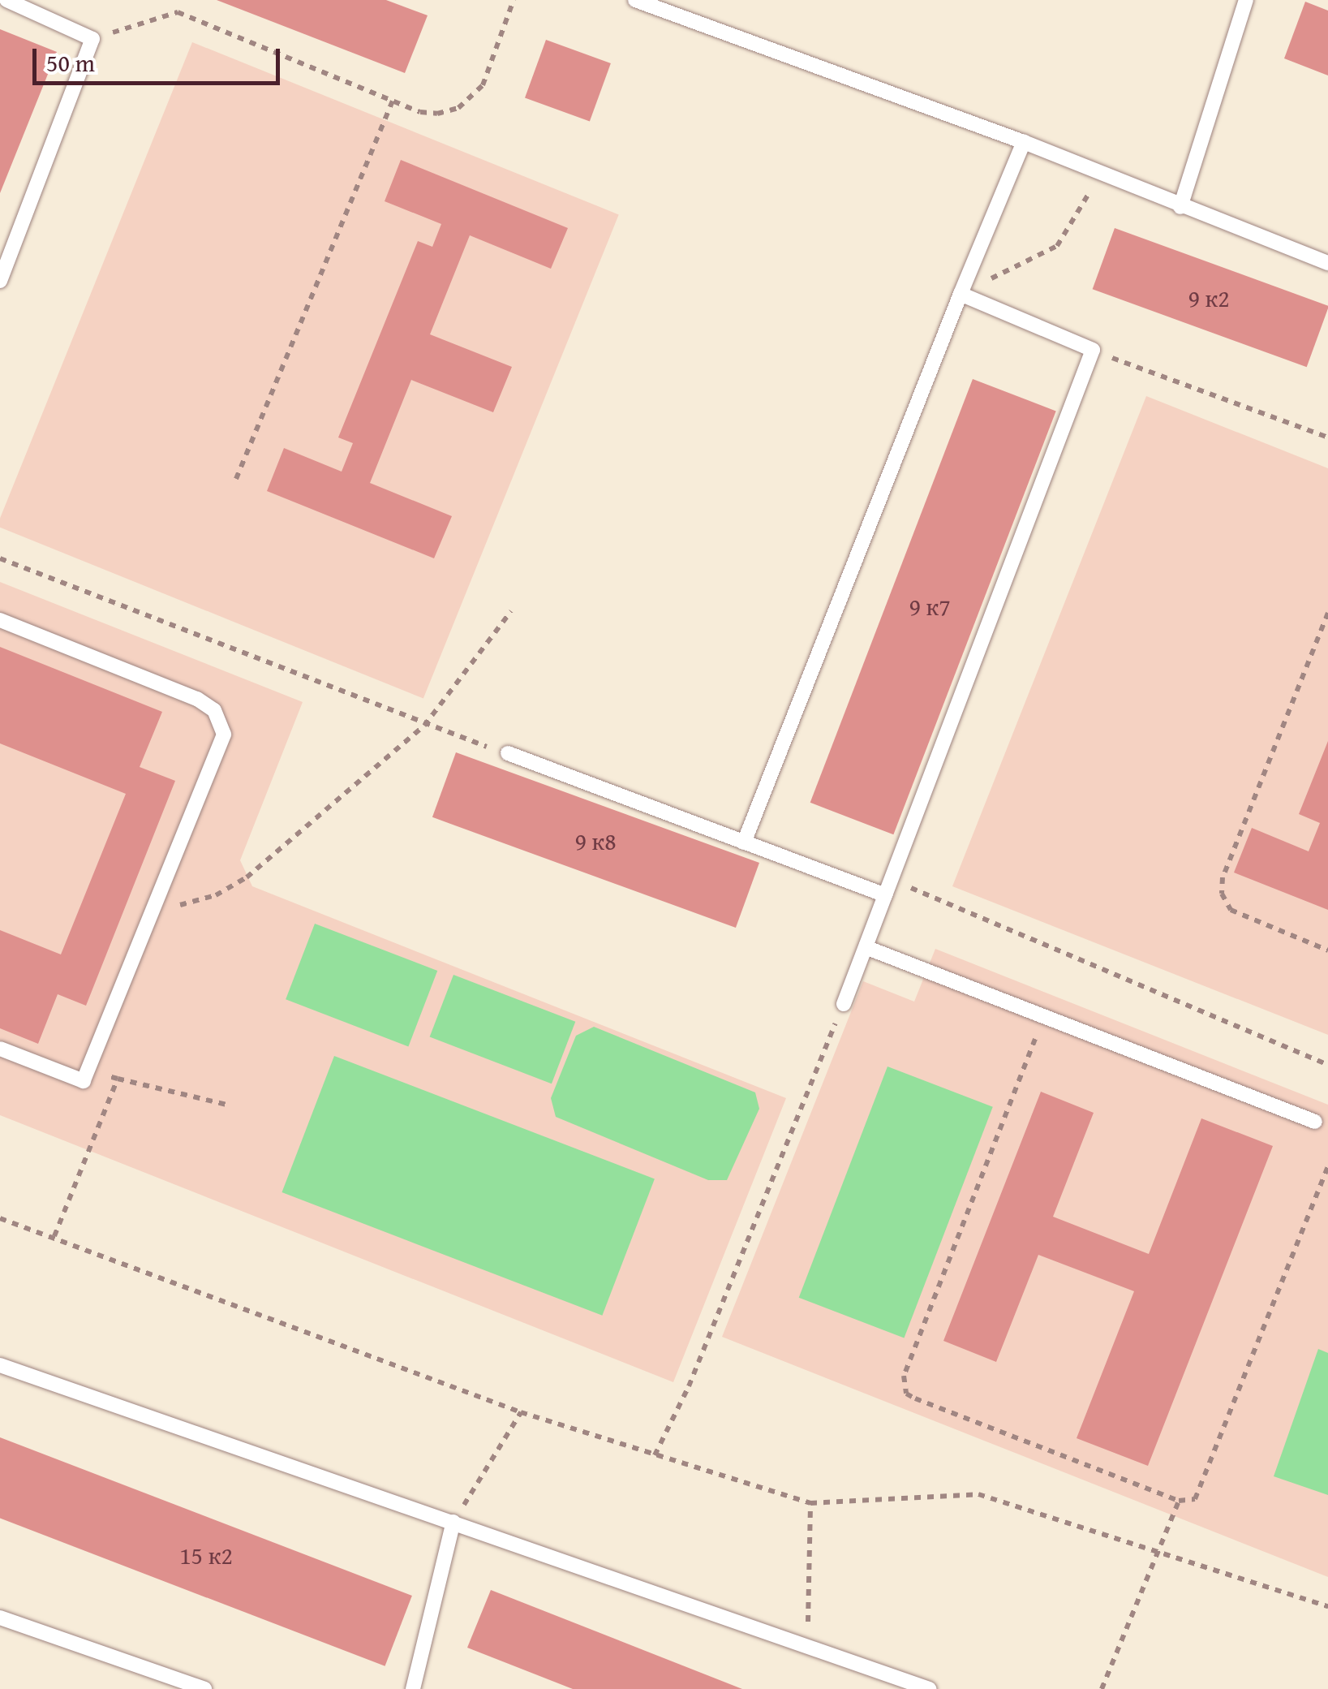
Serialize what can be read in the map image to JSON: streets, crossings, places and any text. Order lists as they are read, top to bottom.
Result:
{
  "house_numbers": [
    "9 к2",
    "9 к7",
    "9 к8",
    "15 к2"
  ],
  "scale_bar": "50 m"
}
